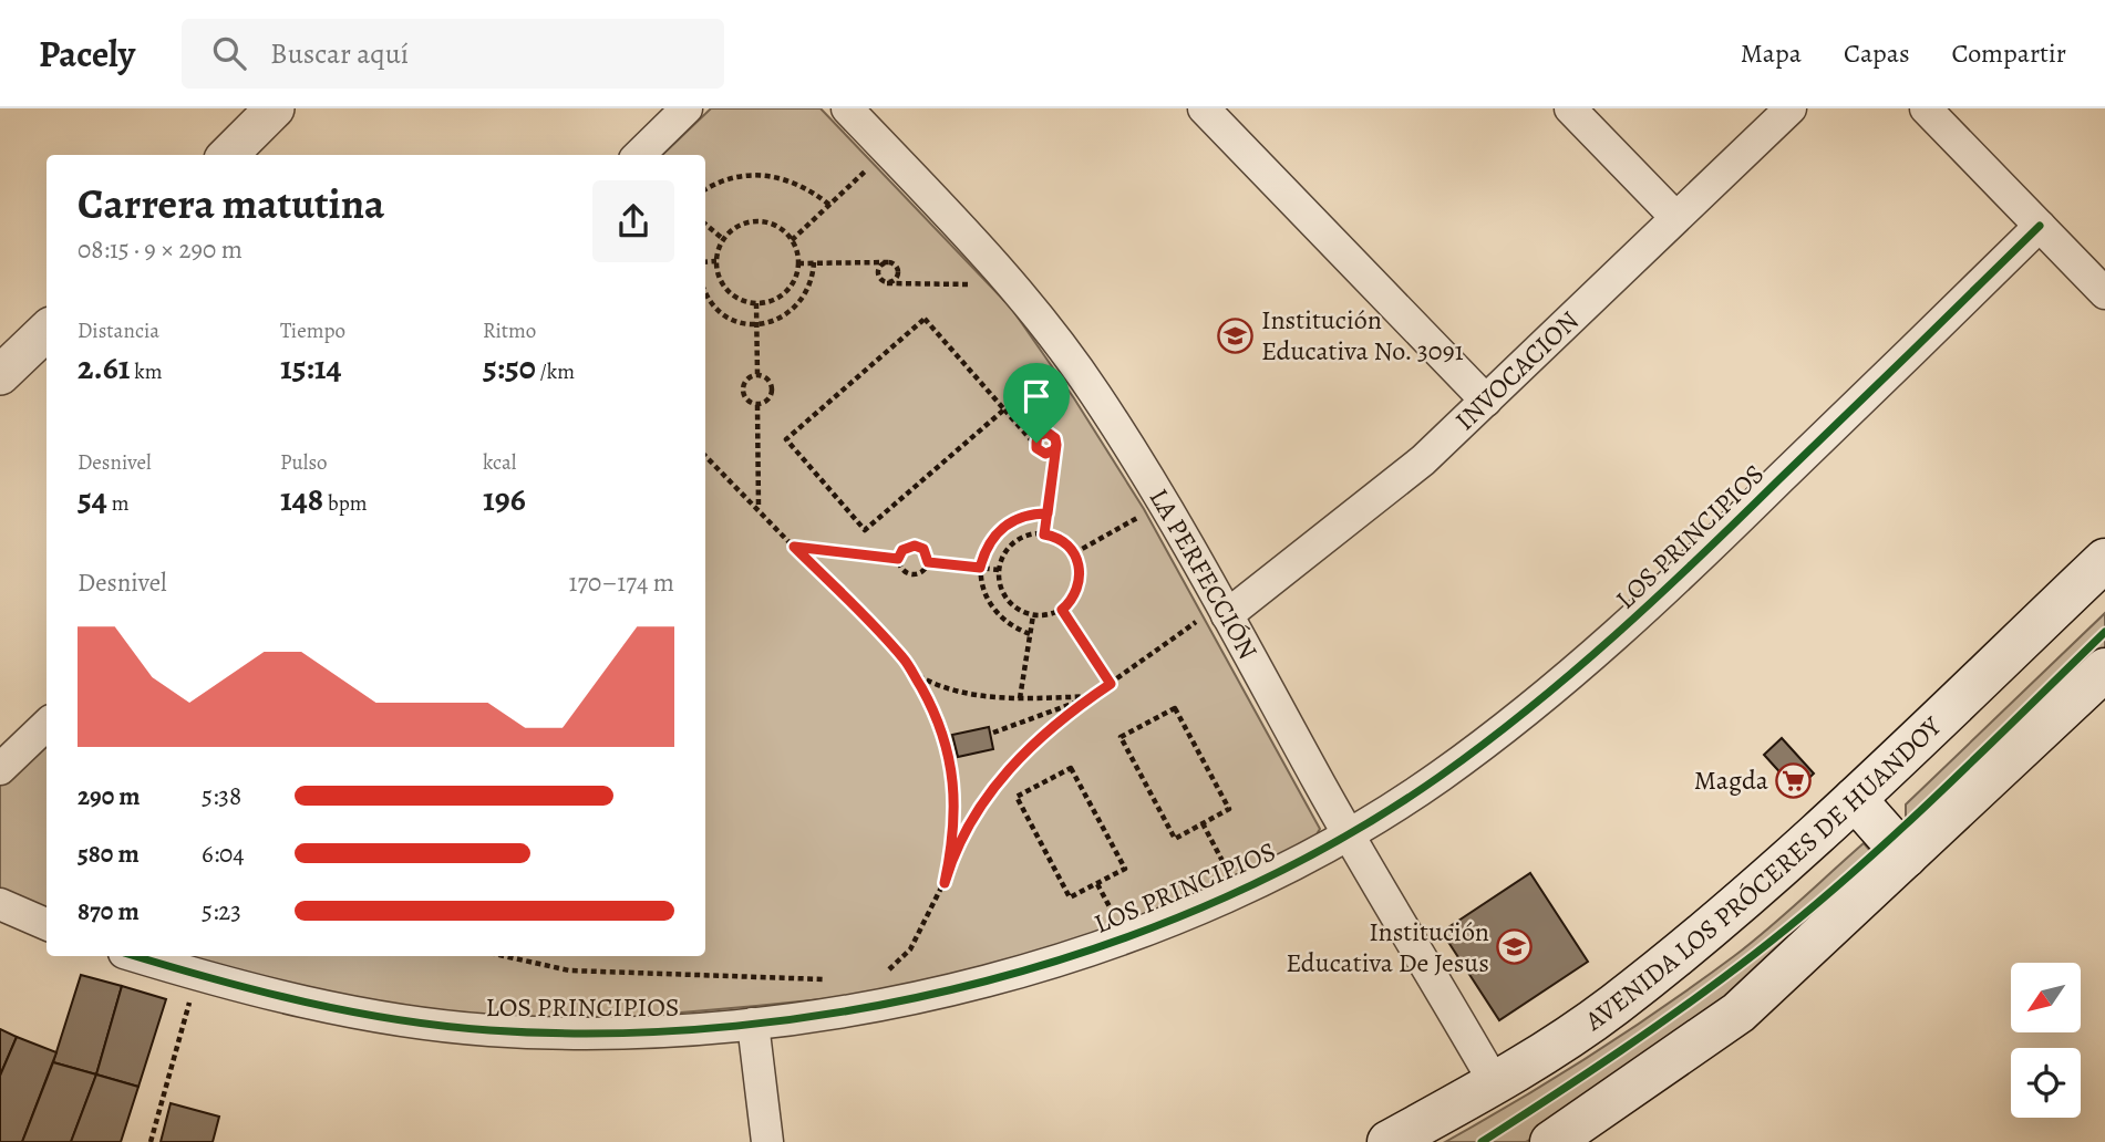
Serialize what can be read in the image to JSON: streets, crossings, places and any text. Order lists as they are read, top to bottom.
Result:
{
  "streets": {
    "main road": ["AVENIDA LOS PRÓCERES DE HUANDOY"],
    "street": ["INVOCACION", "LOS PRINCIPIOS", "LA PERFECCIÓN"]
  },
  "crossings": [
    ["INVOCACION", "LA PERFECCIÓN"],
    ["LOS PRINCIPIOS", "LA PERFECCIÓN"],
    ["LA PERFECCIÓN", "AVENIDA LOS PRÓCERES DE HUANDOY"]
  ],
  "places": {
    "school or university": ["Institución Educativa No. 3091", "Institución Educativa De Jesus"],
    "supermarket": ["Magda"]
  },
  "north": "bottom left",
  "page": {
    "header": "Pacely",
    "search": "Buscar aquí",
    "nav": ["Mapa", "Capas", "Compartir"],
    "heading": ["Carrera matutina", "08:15 · 9 × 290 m"],
    "stats": [
      ["Distancia", "2.61 km"],
      ["Tiempo", "15:14"],
      ["Ritmo", "5:50 /km"],
      ["Desnivel", "54 m"],
      ["Pulso", "148 bpm"],
      ["kcal", "196"]
    ],
    "chart": ["Desnivel", "170–174 m"],
    "list": [
      {
        "name": "290 m",
        "note": "5:38"
      },
      {
        "name": "580 m",
        "note": "6:04"
      },
      {
        "name": "870 m",
        "note": "5:23"
      }
    ]
  }
}
